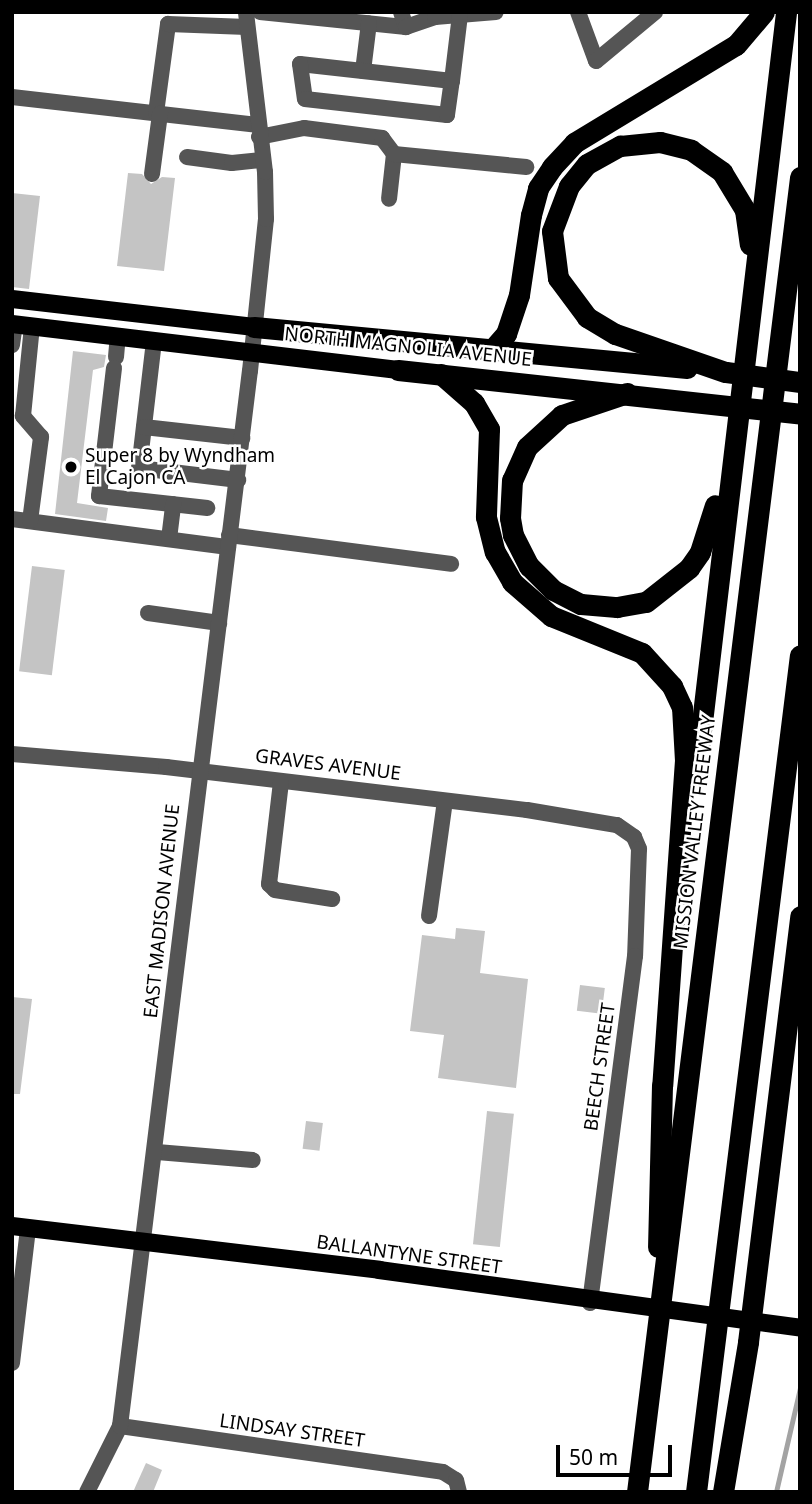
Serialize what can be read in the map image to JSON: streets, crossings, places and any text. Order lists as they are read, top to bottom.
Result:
{
  "streets": {
    "highway": ["NORTH MAGNOLIA AVENUE", "MISSION VALLEY FREEWAY"],
    "main road": ["BALLANTYNE STREET"],
    "street": [
      "GRAVES AVENUE",
      "EAST MADISON AVENUE",
      "BEECH STREET",
      "LINDSAY STREET"
    ]
  },
  "crossings": [
    ["NORTH MAGNOLIA AVENUE", "EAST MADISON AVENUE"],
    ["GRAVES AVENUE", "EAST MADISON AVENUE"],
    ["GRAVES AVENUE", "BEECH STREET"],
    ["EAST MADISON AVENUE", "BALLANTYNE STREET"],
    ["EAST MADISON AVENUE", "LINDSAY STREET"],
    ["BEECH STREET", "BALLANTYNE STREET"]
  ],
  "places": ["Super 8 by Wyndham El Cajon CA"],
  "scale_bar": "50 m"
}
